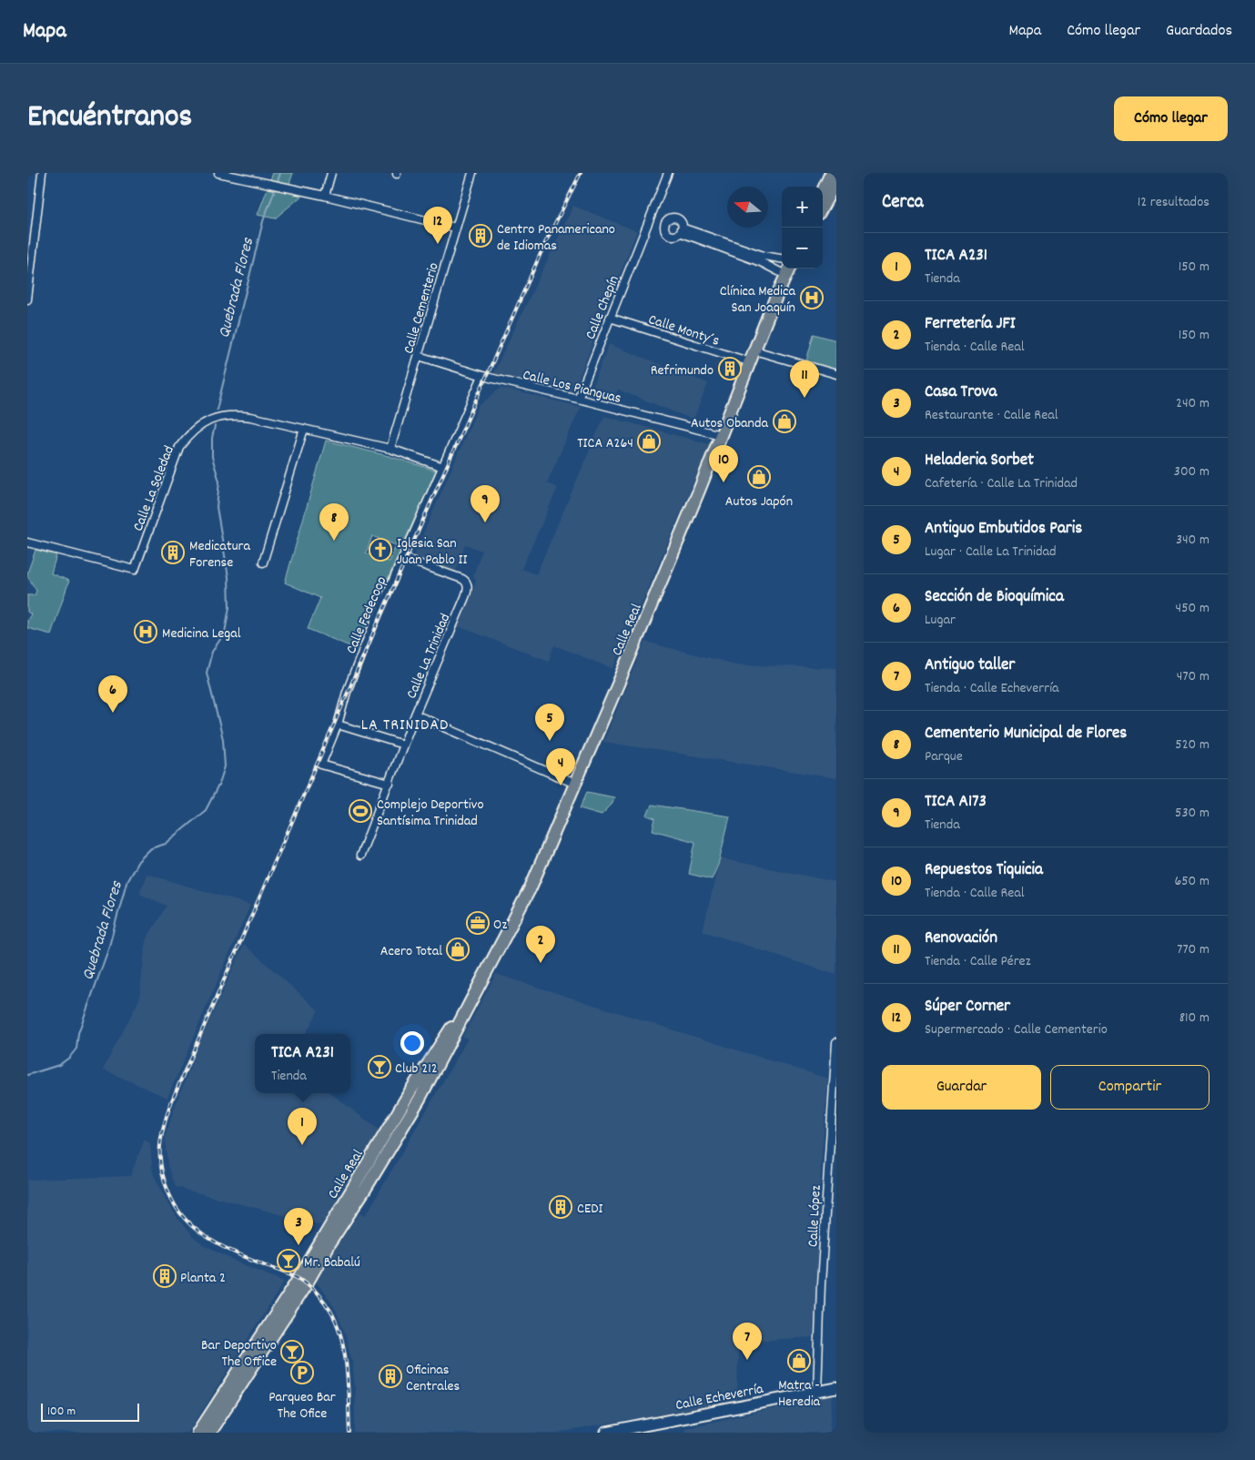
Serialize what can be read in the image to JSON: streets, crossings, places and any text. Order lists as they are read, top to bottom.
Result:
{
  "streets": {
    "main road": ["Calle Real"],
    "street": [
      "Calle Chepín",
      "Calle Cementerio",
      "Calle Monty´s",
      "Calle Los Pianguas",
      "Calle La Soledad",
      "Calle Fedecoop",
      "Calle La Trinidad",
      "Calle López",
      "Calle Echeverría"
    ]
  },
  "crossings": [
    ["Calle Chepín", "Calle Monty´s"],
    ["Calle Chepín", "Calle Los Pianguas"],
    ["Calle Cementerio", "Calle Los Pianguas"],
    ["Calle Cementerio", "Calle La Soledad"],
    ["Calle Monty´s", "Calle Real"],
    ["Calle Los Pianguas", "Calle Fedecoop"],
    ["Calle Los Pianguas", "Calle Real"],
    ["Calle La Soledad", "Calle Fedecoop"],
    ["Calle Fedecoop", "Calle La Trinidad"],
    ["Calle Real", "Calle La Trinidad"],
    ["Calle López", "Calle Echeverría"]
  ],
  "districts": ["LA TRINIDAD"],
  "water": ["Quebrada Flores"],
  "places": {
    "building": [
      "Centro Panamericano de Idiomas",
      "Refrimundo",
      "Medicatura Forense",
      "CEDI",
      "Planta 2",
      "Oficinas Centrales"
    ],
    "hospital": ["Clínica Medica San Joaquín", "Medicina Legal"],
    "shop": [
      "Autos Obanda",
      "TICA A264",
      "Autos Japón",
      "Acero Total",
      "Matra - Heredia"
    ],
    "church": ["Iglesia San Juan Pablo II"],
    "sports": ["Complejo Deportivo Santísima Trinidad"],
    "office": ["Oz"],
    "bar": ["Club 212", "Mr. Babalú", "Bar Deportivo The Office"],
    "parking": ["Parqueo Bar The Ofice"]
  },
  "scale_bar": "100 m",
  "north": "left",
  "page": {
    "header": "Mapa",
    "nav": ["Mapa", "Cómo llegar", "Guardados"],
    "title": "Encuéntranos",
    "buttons": [
      "Cómo llegar",
      ["Guardar", "Compartir"]
    ],
    "heading": ["Cerca", "12 resultados"],
    "map_buttons": ["+", "−"],
    "pins": [
      "12",
      "11",
      "10",
      "9",
      "8",
      "6",
      "5",
      "4",
      "2",
      "1",
      "3",
      "7"
    ],
    "list": [
      {
        "mark": "1",
        "name": "TICA A231",
        "note": "Tienda",
        "value": "150 m"
      },
      {
        "mark": "2",
        "name": "Ferretería JFI",
        "note": "Tienda · Calle Real",
        "value": "150 m"
      },
      {
        "mark": "3",
        "name": "Casa Trova",
        "note": "Restaurante · Calle Real",
        "value": "240 m"
      },
      {
        "mark": "4",
        "name": "Heladeria Sorbet",
        "note": "Cafetería · Calle La Trinidad",
        "value": "300 m"
      },
      {
        "mark": "5",
        "name": "Antiguo Embutidos Paris",
        "note": "Lugar · Calle La Trinidad",
        "value": "340 m"
      },
      {
        "mark": "6",
        "name": "Sección de Bioquímica",
        "note": "Lugar",
        "value": "450 m"
      },
      {
        "mark": "7",
        "name": "Antiguo taller",
        "note": "Tienda · Calle Echeverría",
        "value": "470 m"
      },
      {
        "mark": "8",
        "name": "Cementerio Municipal de Flores",
        "note": "Parque",
        "value": "520 m"
      },
      {
        "mark": "9",
        "name": "TICA A173",
        "note": "Tienda",
        "value": "530 m"
      },
      {
        "mark": "10",
        "name": "Repuestos Tiquicia",
        "note": "Tienda · Calle Real",
        "value": "650 m"
      },
      {
        "mark": "11",
        "name": "Renovación",
        "note": "Tienda · Calle Pérez",
        "value": "770 m"
      },
      {
        "mark": "12",
        "name": "Súper Corner",
        "note": "Supermercado · Calle Cementerio",
        "value": "810 m"
      }
    ],
    "popup": ["TICA A231", "Tienda"],
    "scale": "100 m"
  }
}
